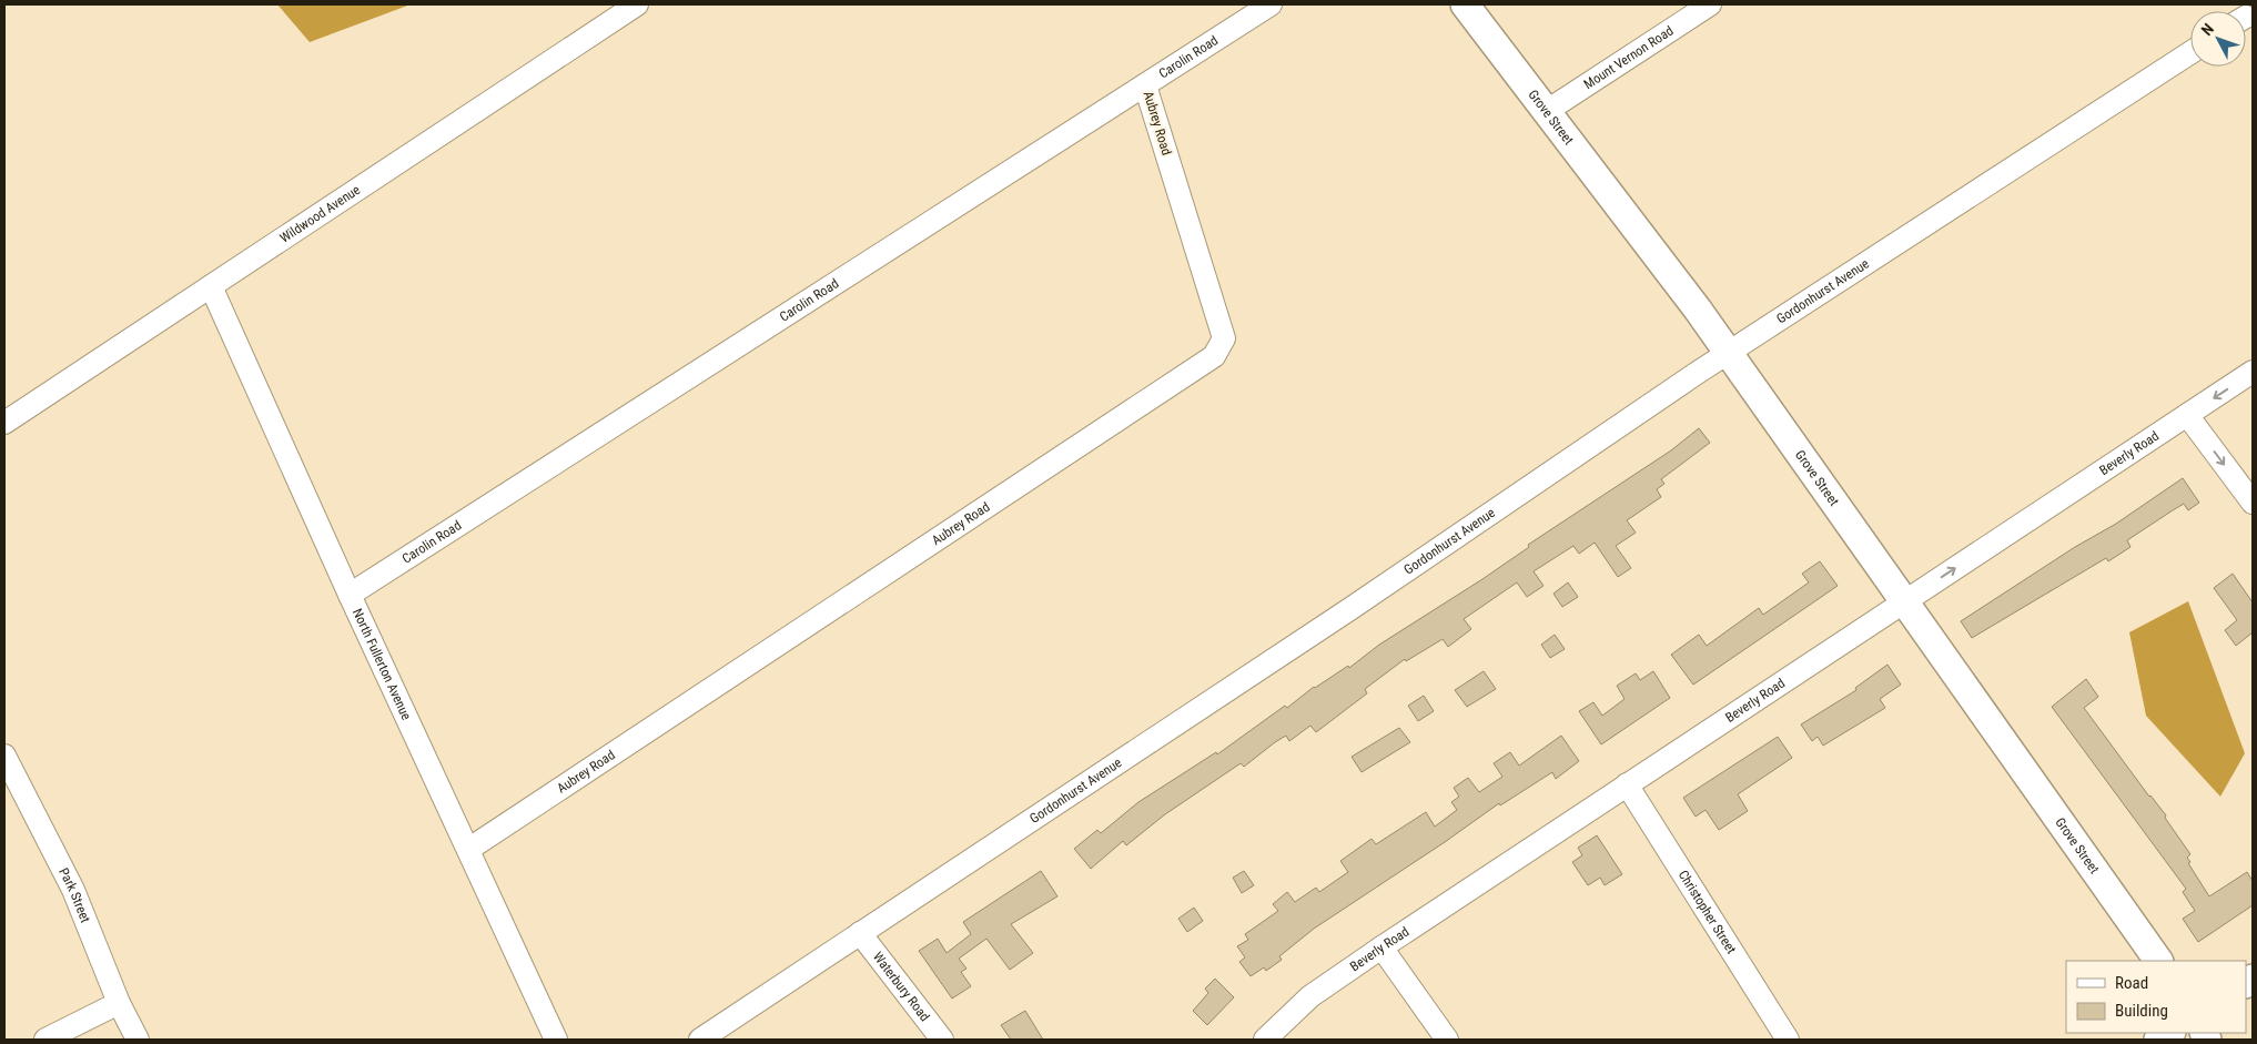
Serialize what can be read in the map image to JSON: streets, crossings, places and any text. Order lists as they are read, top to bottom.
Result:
{
  "streets": {
    "main road": ["Grove Street"],
    "street": [
      "Carolin Road",
      "Mount Vernon Road",
      "Aubrey Road",
      "Wildwood Avenue",
      "Gordonhurst Avenue",
      "Beverly Road",
      "North Fullerton Avenue",
      "Park Street",
      "Christopher Street",
      "Waterbury Road"
    ]
  },
  "crossings": [
    ["Carolin Road", "Aubrey Road"],
    ["Carolin Road", "North Fullerton Avenue"],
    ["Mount Vernon Road", "Grove Street"],
    ["Grove Street", "Gordonhurst Avenue"],
    ["Grove Street", "Beverly Road"],
    ["Aubrey Road", "North Fullerton Avenue"],
    ["Wildwood Avenue", "North Fullerton Avenue"],
    ["Gordonhurst Avenue", "Waterbury Road"],
    ["Beverly Road", "Christopher Street"]
  ],
  "legend": ["Road", "Building"],
  "north": "top left"
}
